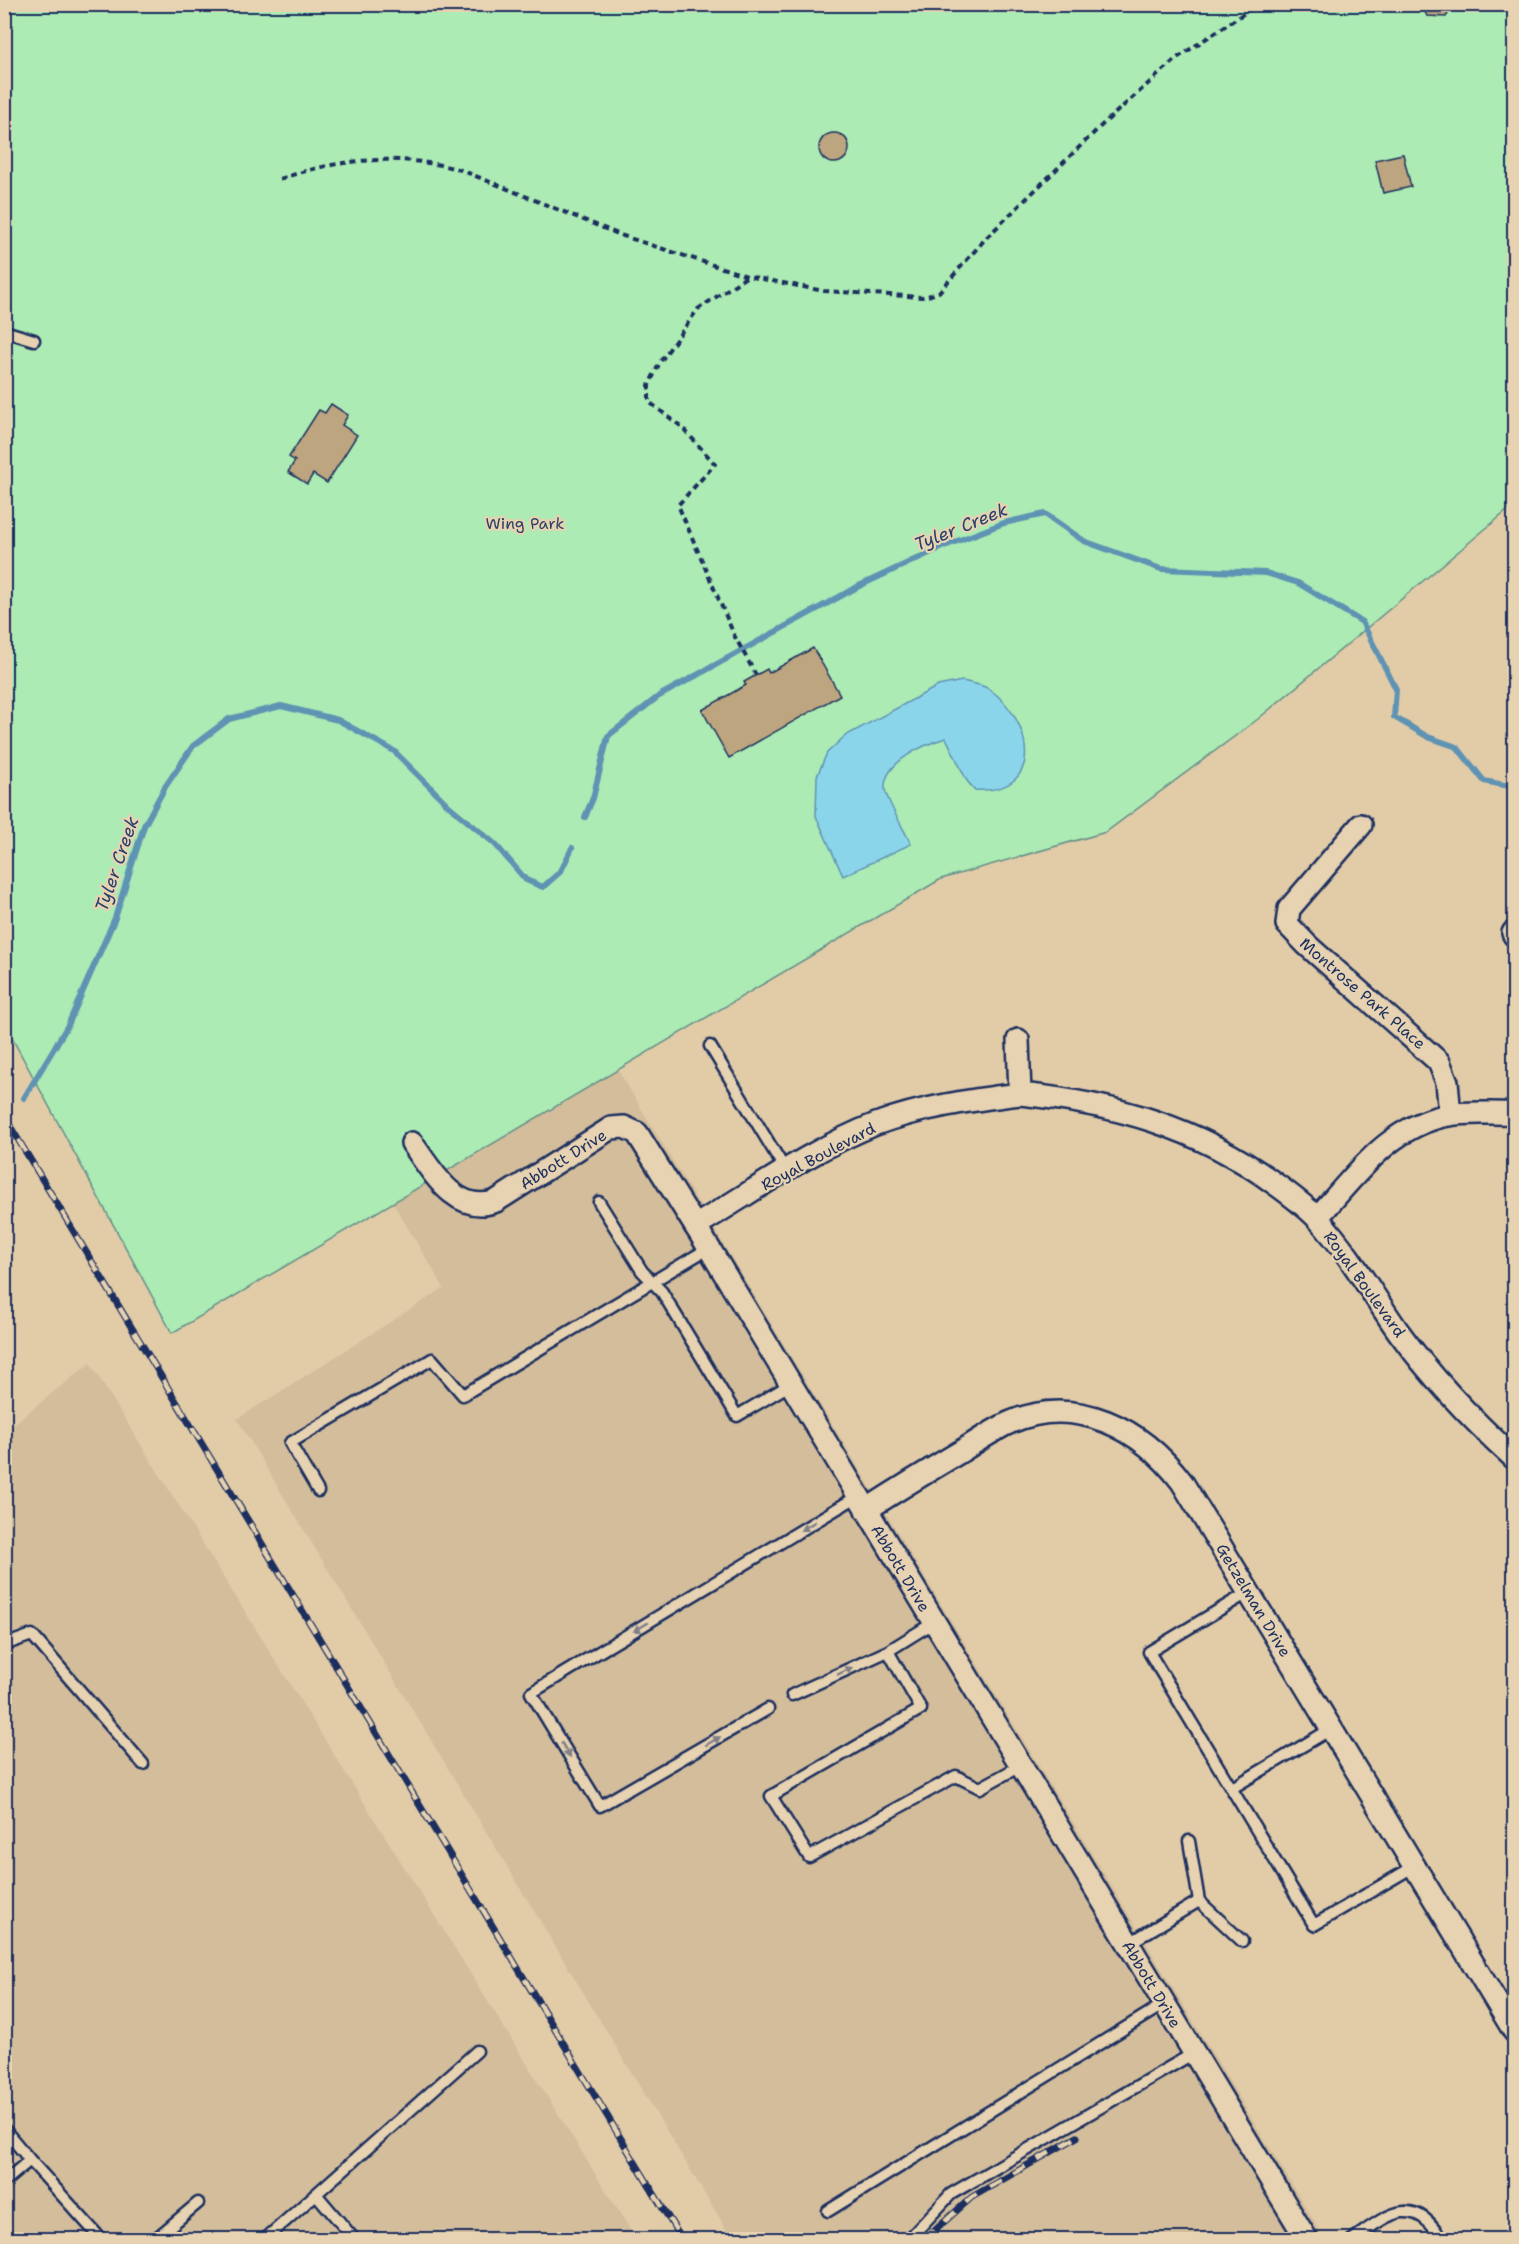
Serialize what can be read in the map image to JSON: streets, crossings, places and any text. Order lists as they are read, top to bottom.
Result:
{
  "streets": {
    "street": [
      "Montrose Park Place",
      "Royal Boulevard",
      "Abbott Drive",
      "Getzelman Drive"
    ]
  },
  "crossings": [
    ["Royal Boulevard", "Abbott Drive"],
    ["Abbott Drive", "Getzelman Drive"]
  ],
  "water": ["Tyler Creek"],
  "parks": ["Wing Park"]
}
